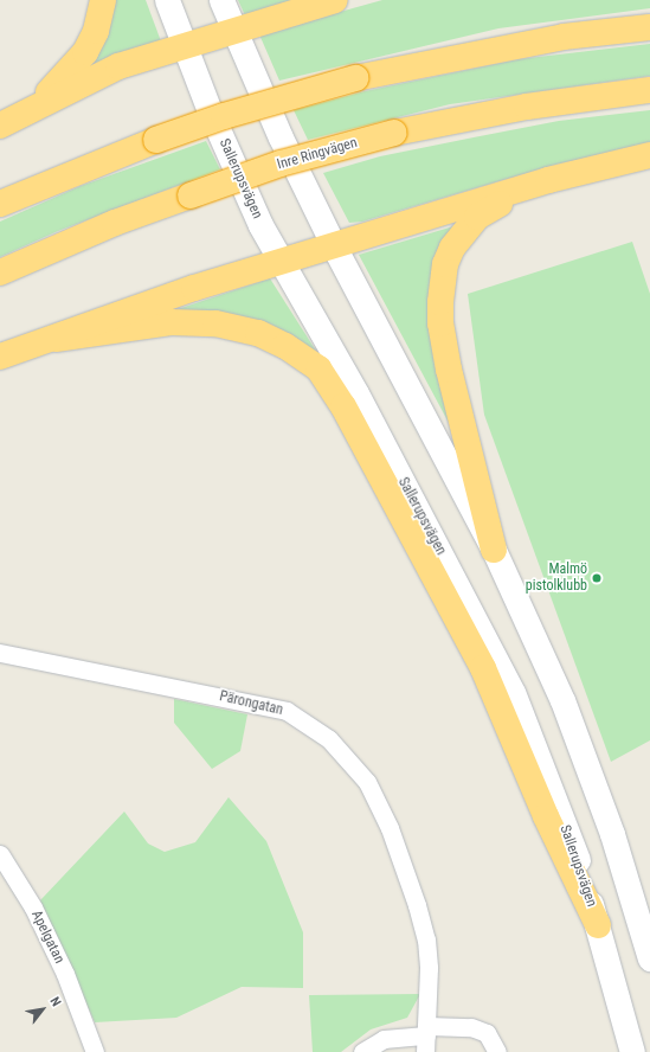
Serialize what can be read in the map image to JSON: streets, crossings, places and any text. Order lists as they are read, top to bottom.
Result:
{
  "streets": {
    "highway": ["Inre Ringvägen"],
    "main road": ["Sallerupsvägen"],
    "street": ["Pärongatan", "Apelgatan"]
  },
  "places": ["Malmö pistolklubb"],
  "north": "top right"
}
